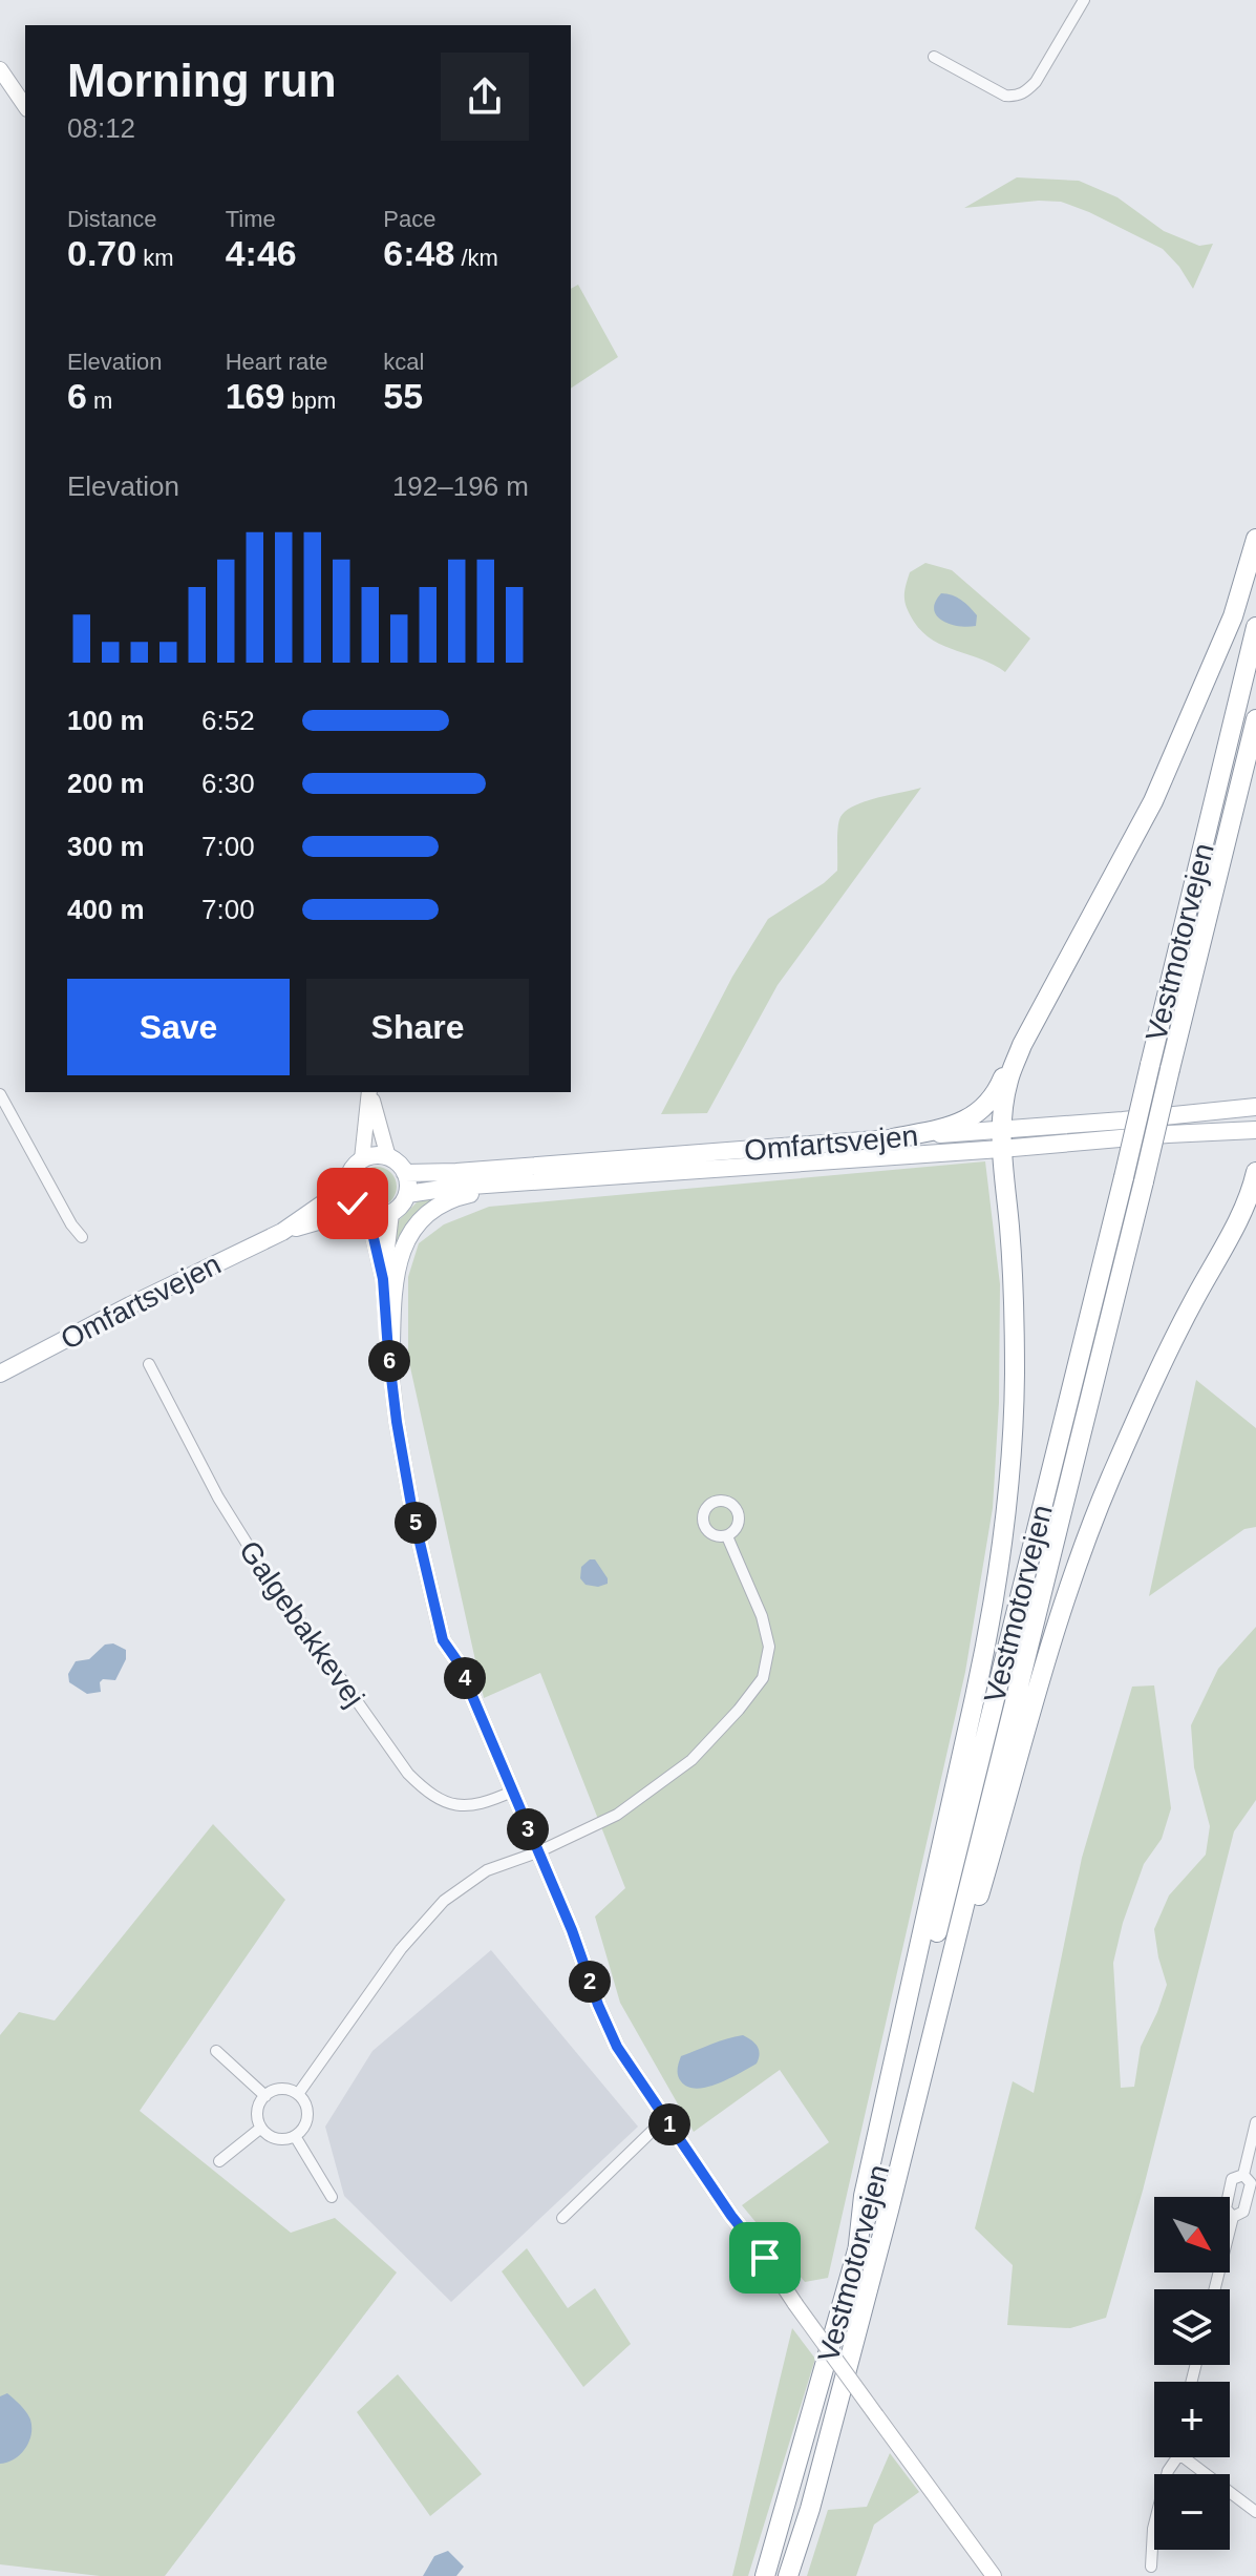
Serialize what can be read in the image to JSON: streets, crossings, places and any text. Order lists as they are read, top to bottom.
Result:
{
  "streets": {
    "highway": ["Vestmotorvejen"],
    "main road": ["Omfartsvejen"],
    "street": ["Galgebakkevej"]
  },
  "north": "bottom right",
  "page": {
    "heading": ["Morning run", "08:12"],
    "stats": [
      ["Distance", "0.70 km"],
      ["Time", "4:46"],
      ["Pace", "6:48 /km"],
      ["Elevation", "6 m"],
      ["Heart rate", "169 bpm"],
      ["kcal", "55"]
    ],
    "chart": ["Elevation", "192–196 m"],
    "list": [
      {
        "name": "100 m",
        "note": "6:52"
      },
      {
        "name": "200 m",
        "note": "6:30"
      },
      {
        "name": "300 m",
        "note": "7:00"
      },
      {
        "name": "400 m",
        "note": "7:00"
      }
    ],
    "buttons": ["Save", "Share"],
    "pins": [
      "6",
      "5",
      "4",
      "3",
      "2",
      "1"
    ],
    "map_buttons": ["+", "−"]
  }
}
